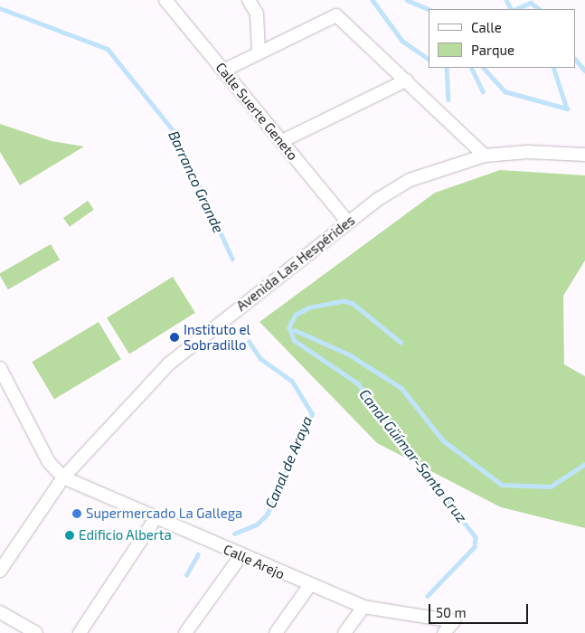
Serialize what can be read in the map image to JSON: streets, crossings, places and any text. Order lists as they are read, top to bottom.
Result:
{
  "streets": {
    "street": ["Calle Suerte Geneto", "Avenida Las Hespérides", "Calle Arejo"]
  },
  "crossings": [
    ["Calle Suerte Geneto", "Avenida Las Hespérides"],
    ["Avenida Las Hespérides", "Calle Arejo"]
  ],
  "water": ["Barranco Grande", "Canal Güímar-Santa Cruz", "Canal de Araya"],
  "places": ["Instituto el Sobradillo", "Supermercado La Gallega", "Edificio Alberta"],
  "legend": ["Calle", "Parque"],
  "scale_bar": "50 m"
}
